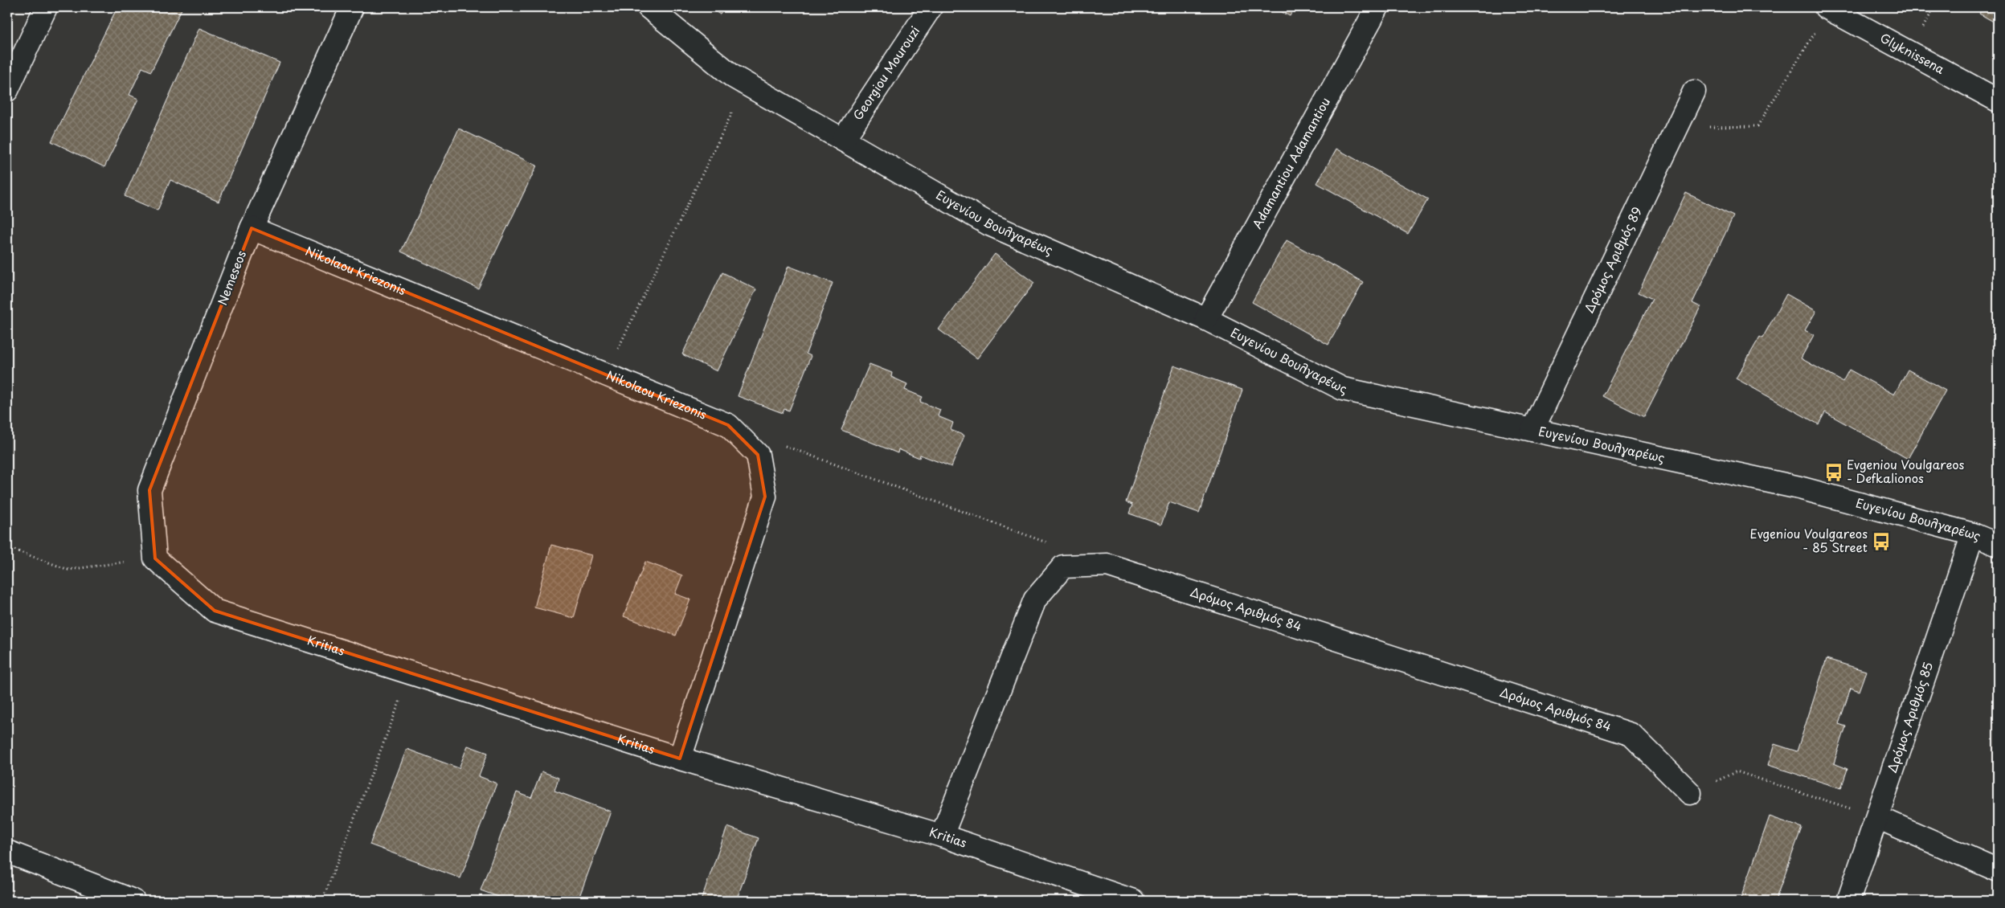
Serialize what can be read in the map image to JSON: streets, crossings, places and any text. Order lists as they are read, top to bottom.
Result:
{
  "streets": {
    "street": [
      "Glyknissena",
      "Georgiou Mourouzi",
      "Adamantiou Adamantiou",
      "Ευγενίου Βουλγαρέως",
      "Δρόμος Αριθμός 89",
      "Nikolaou Kriezonis",
      "Nemeseos",
      "Δρόμος Αριθμός 84",
      "Kritias",
      "Δρόμος Αριθμός 85"
    ]
  },
  "crossings": [
    ["Georgiou Mourouzi", "Ευγενίου Βουλγαρέως"],
    ["Adamantiou Adamantiou", "Ευγενίου Βουλγαρέως"],
    ["Ευγενίου Βουλγαρέως", "Δρόμος Αριθμός 89"],
    ["Ευγενίου Βουλγαρέως", "Δρόμος Αριθμός 85"],
    ["Nikolaou Kriezonis", "Nemeseos"],
    ["Nikolaou Kriezonis", "Kritias"],
    ["Nemeseos", "Kritias"],
    ["Δρόμος Αριθμός 84", "Kritias"]
  ],
  "places": {
    "bus stop": ["Evgeniou Voulgareos - Defkalionos", "Evgeniou Voulgareos - 85 Street"]
  }
}
